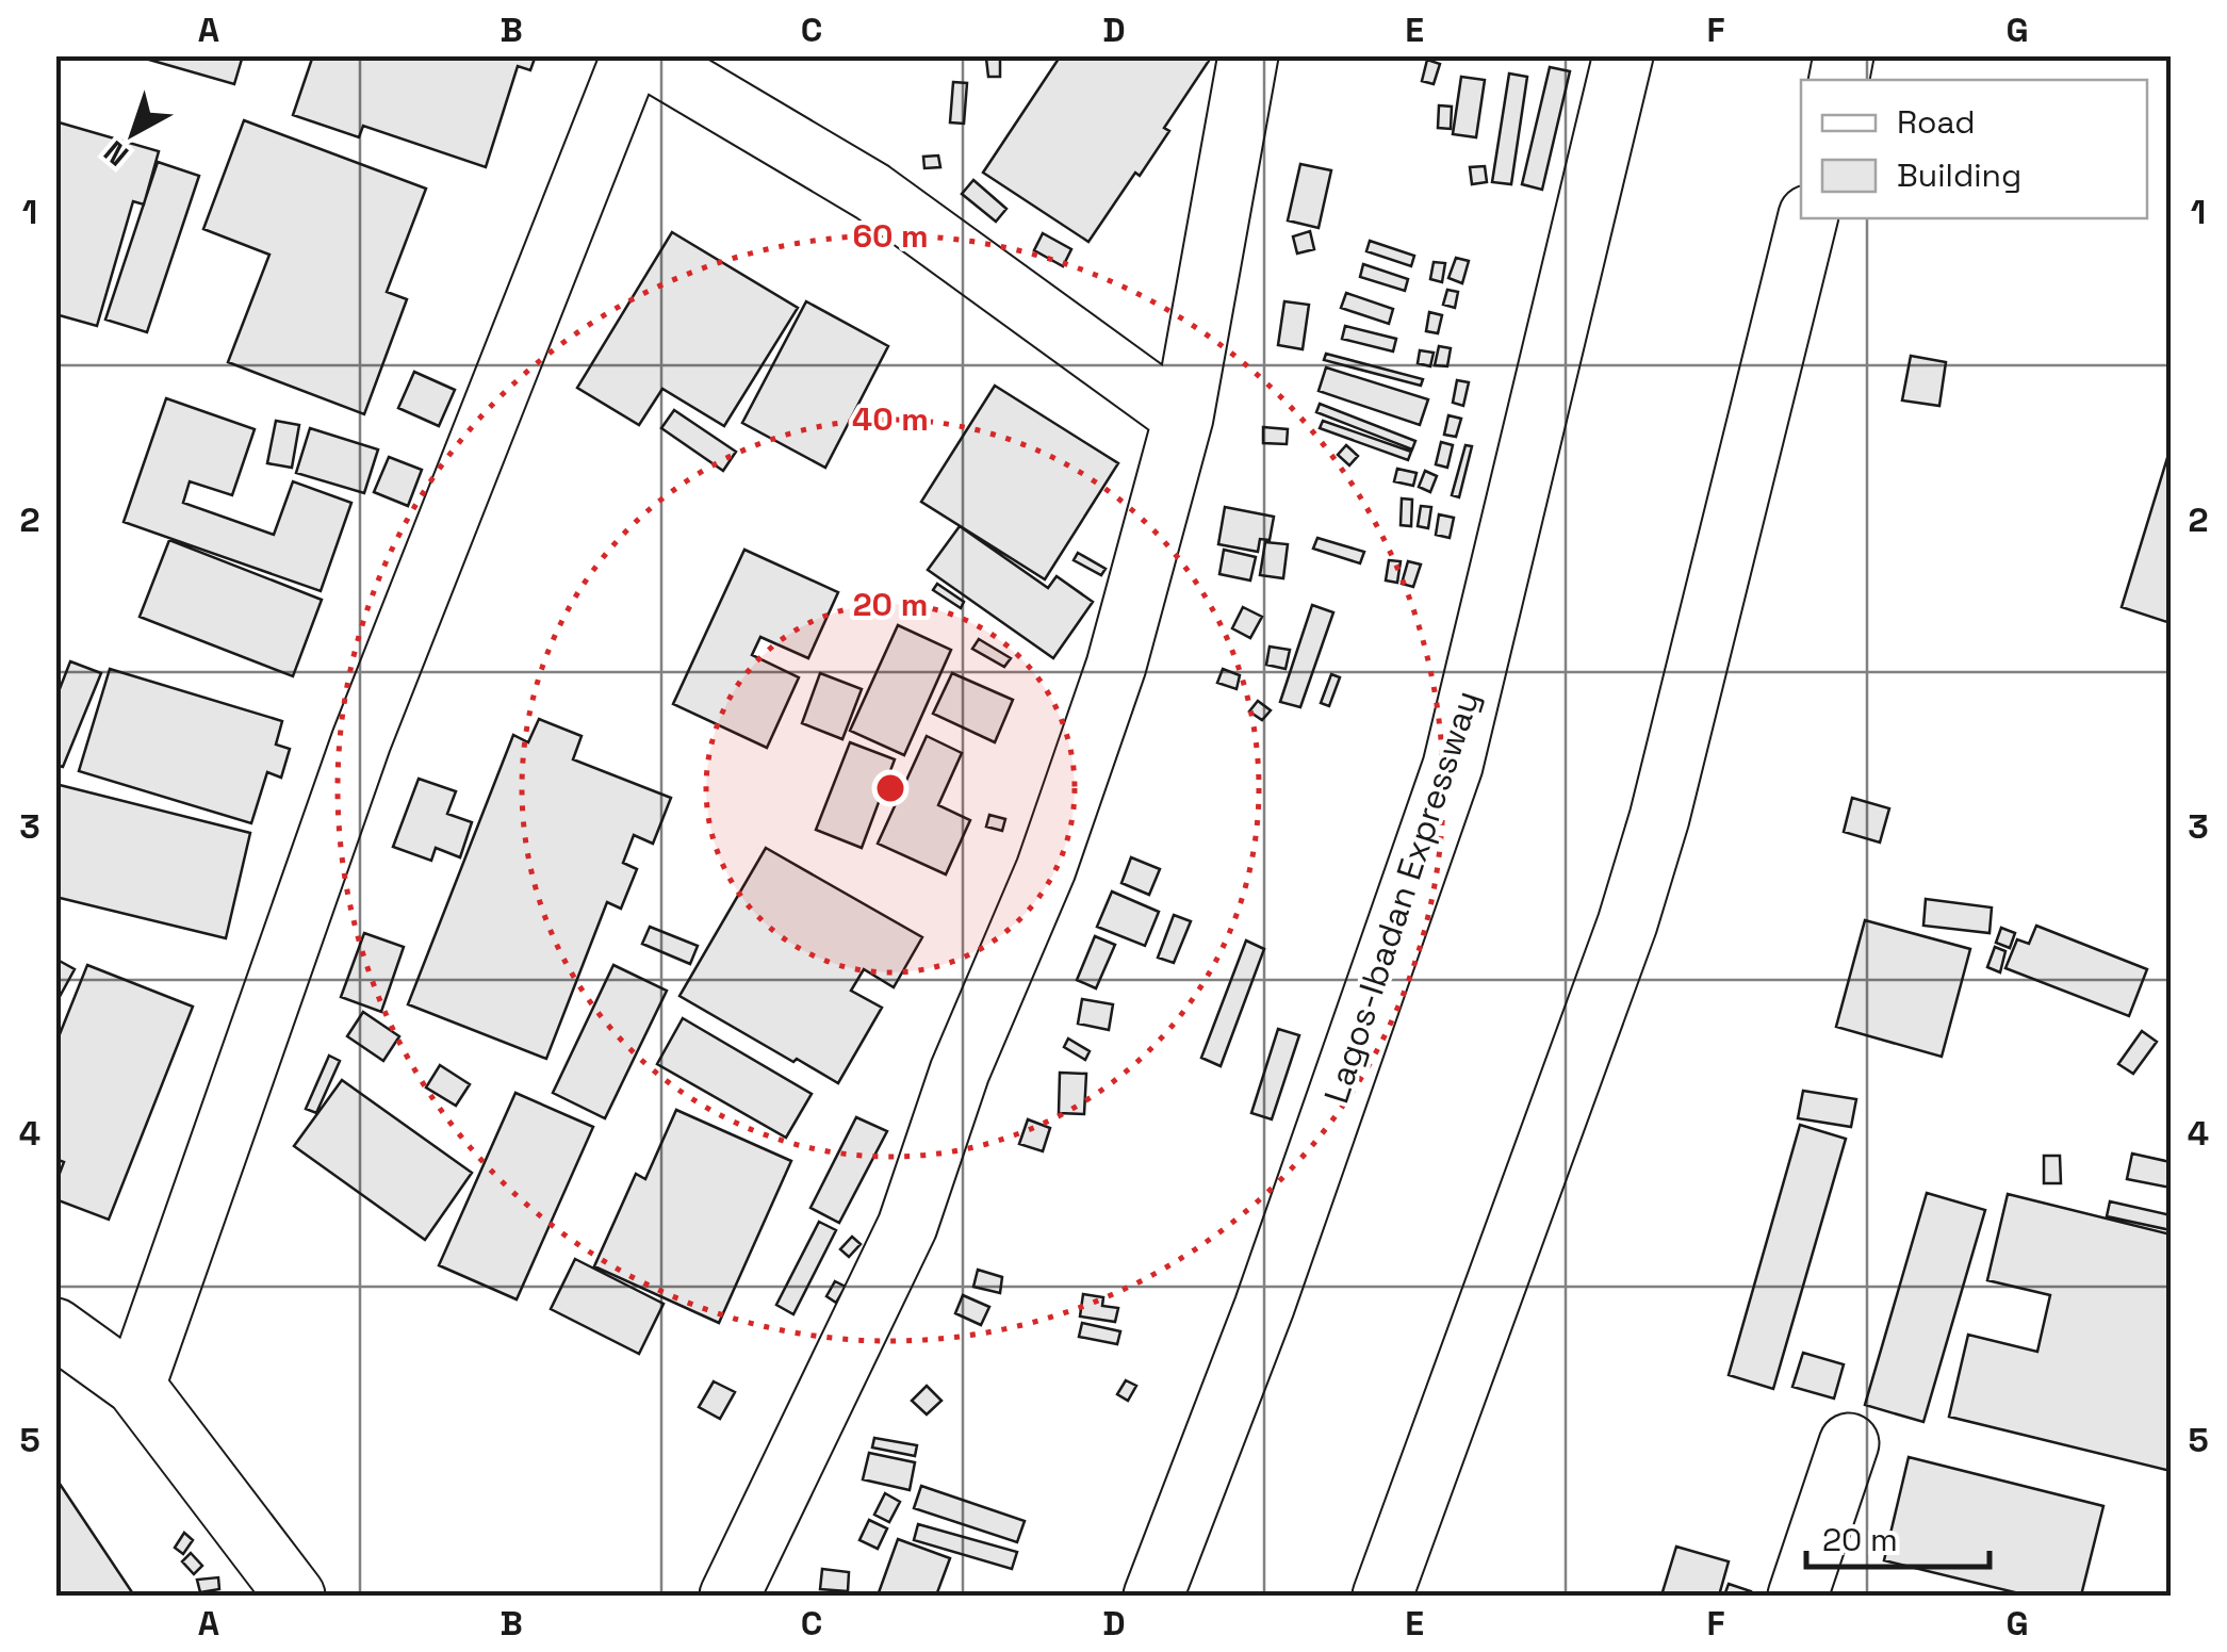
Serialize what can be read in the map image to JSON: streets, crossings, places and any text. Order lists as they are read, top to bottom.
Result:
{
  "streets": {
    "main road": ["Lagos-Ibadan Expressway"]
  },
  "legend": ["Road", "Building"],
  "scale_bar": "20 m",
  "north": "bottom left",
  "grid": {
    "columns": [
      "A",
      "B",
      "C",
      "D",
      "E",
      "F",
      "G"
    ],
    "rows": [
      "1",
      "2",
      "3",
      "4",
      "5"
    ]
  },
  "rings": ["60 m", "40 m", "20 m"]
}
